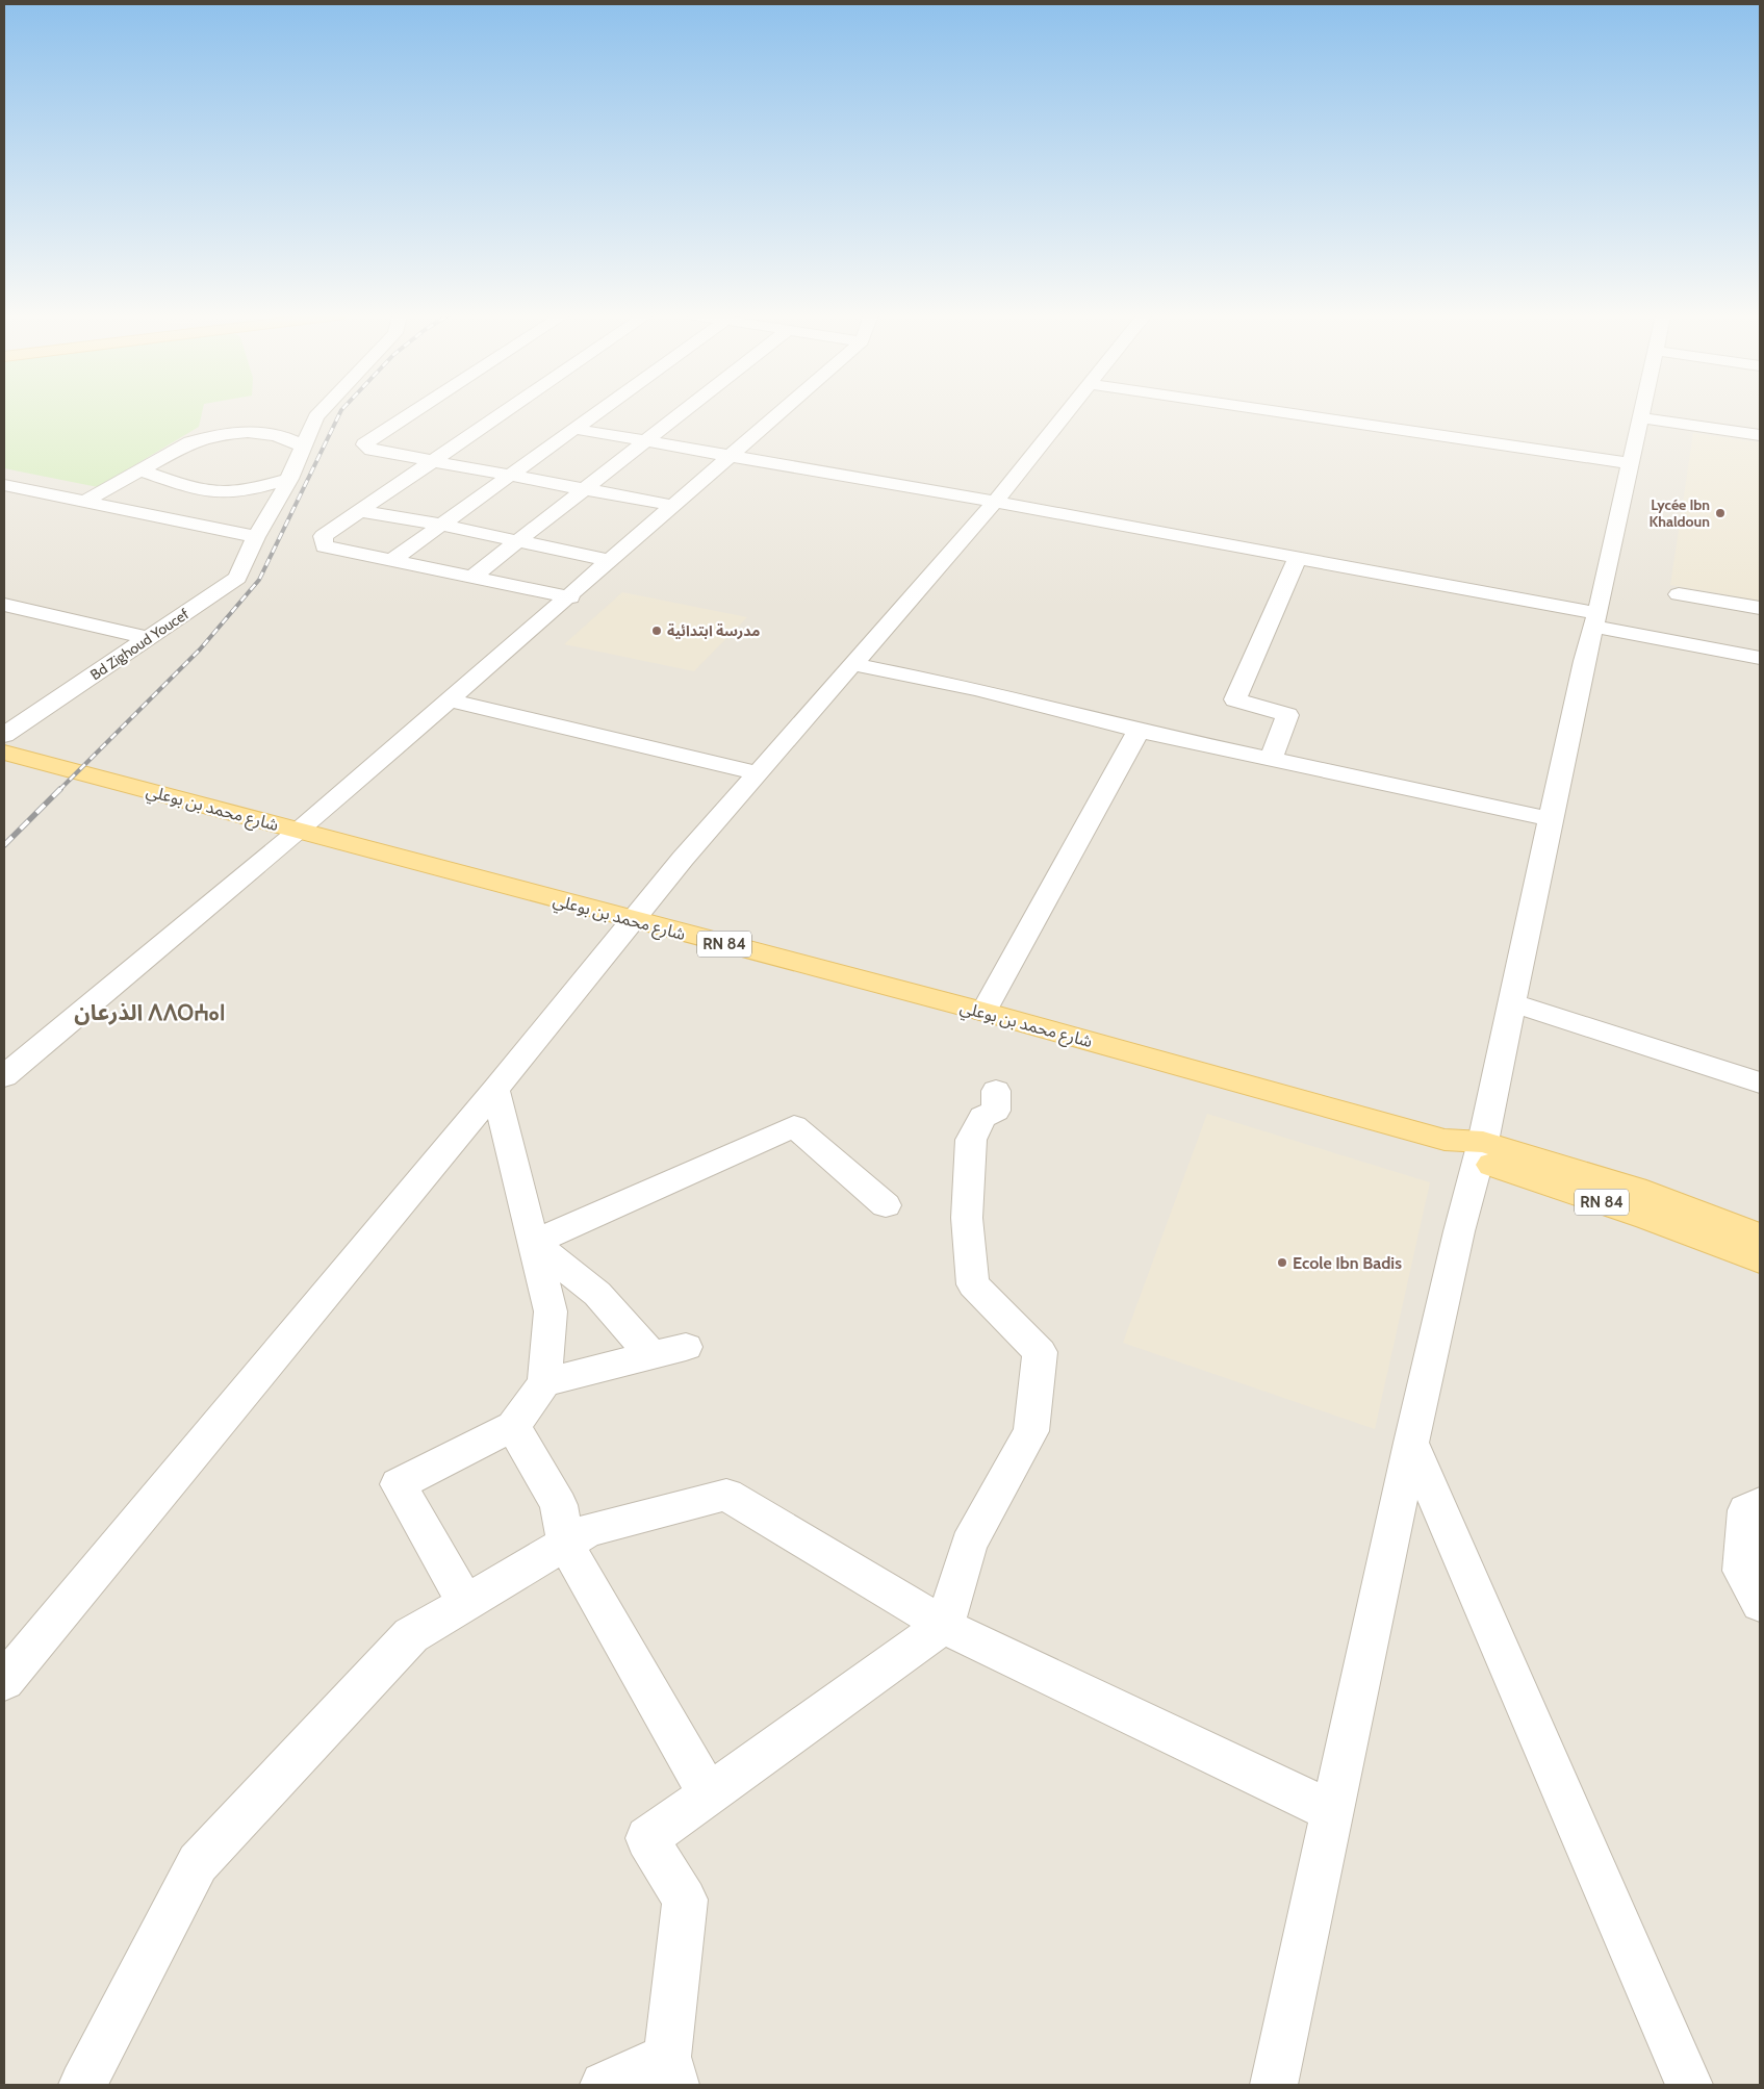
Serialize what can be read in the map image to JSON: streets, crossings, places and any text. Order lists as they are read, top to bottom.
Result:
{
  "streets": {
    "main road": ["شارع محمد بن بوعلي", "RN 84"],
    "street": ["Bd Zighoud Youcef"]
  },
  "crossings": [
    ["شارع محمد بن بوعلي", "RN 84"]
  ],
  "districts": ["الذرعان ⴷⴷⵔⵄⴰⵏ"],
  "places": ["Lycée Ibn Khaldoun", "مدرسة ابتدائية", "Ecole Ibn Badis"]
}
